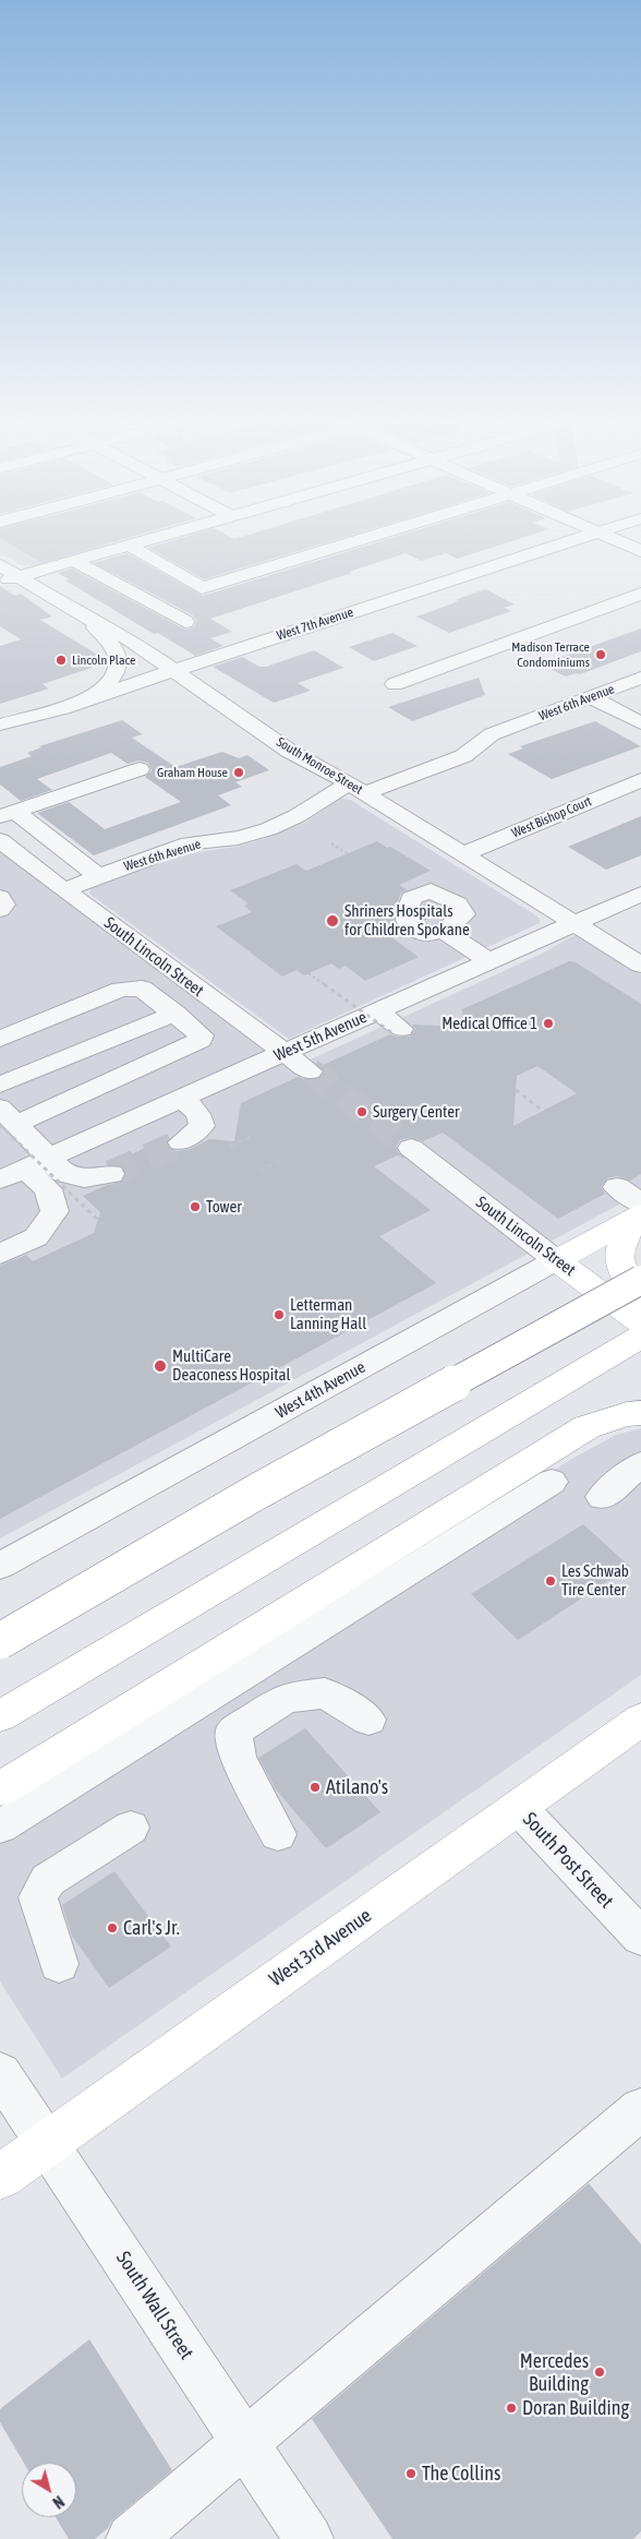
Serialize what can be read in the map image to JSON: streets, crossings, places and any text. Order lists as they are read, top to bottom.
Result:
{
  "streets": {
    "main road": ["South Lincoln Street", "West 4th Avenue", "West 3rd Avenue"],
    "street": [
      "West 7th Avenue",
      "West 6th Avenue",
      "South Monroe Street",
      "West Bishop Court",
      "West 5th Avenue",
      "South Post Street",
      "South Wall Street"
    ]
  },
  "crossings": [
    ["West 7th Avenue", "South Monroe Street"],
    ["West 6th Avenue", "South Monroe Street"],
    ["West 6th Avenue", "South Lincoln Street"],
    ["South Monroe Street", "West Bishop Court"],
    ["South Monroe Street", "West 5th Avenue"],
    ["South Lincoln Street", "West 5th Avenue"],
    ["South Lincoln Street", "West 4th Avenue"],
    ["South Post Street", "West 3rd Avenue"],
    ["West 3rd Avenue", "South Wall Street"]
  ],
  "places": [
    "Madison Terrace Condominiums",
    "Lincoln Place",
    "Graham House",
    "Shriners Hospitals for Children Spokane",
    "Medical Office 1",
    "Surgery Center",
    "Tower",
    "Letterman Lanning Hall",
    "MultiCare Deaconess Hospital",
    "Les Schwab Tire Center",
    "Atilano's",
    "Carl's Jr.",
    "Mercedes Building",
    "Doran Building",
    "The Collins"
  ],
  "north": "bottom right"
}
